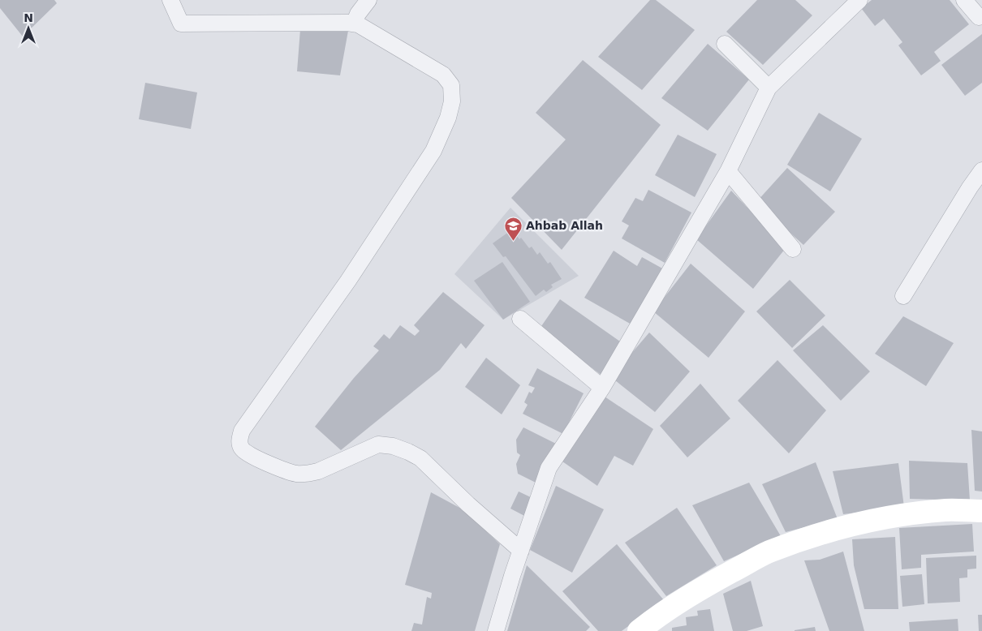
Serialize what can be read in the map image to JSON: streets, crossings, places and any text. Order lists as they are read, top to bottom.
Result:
{
  "places": {
    "school or university": ["Ahbab Allah"]
  },
  "north": "top"
}
